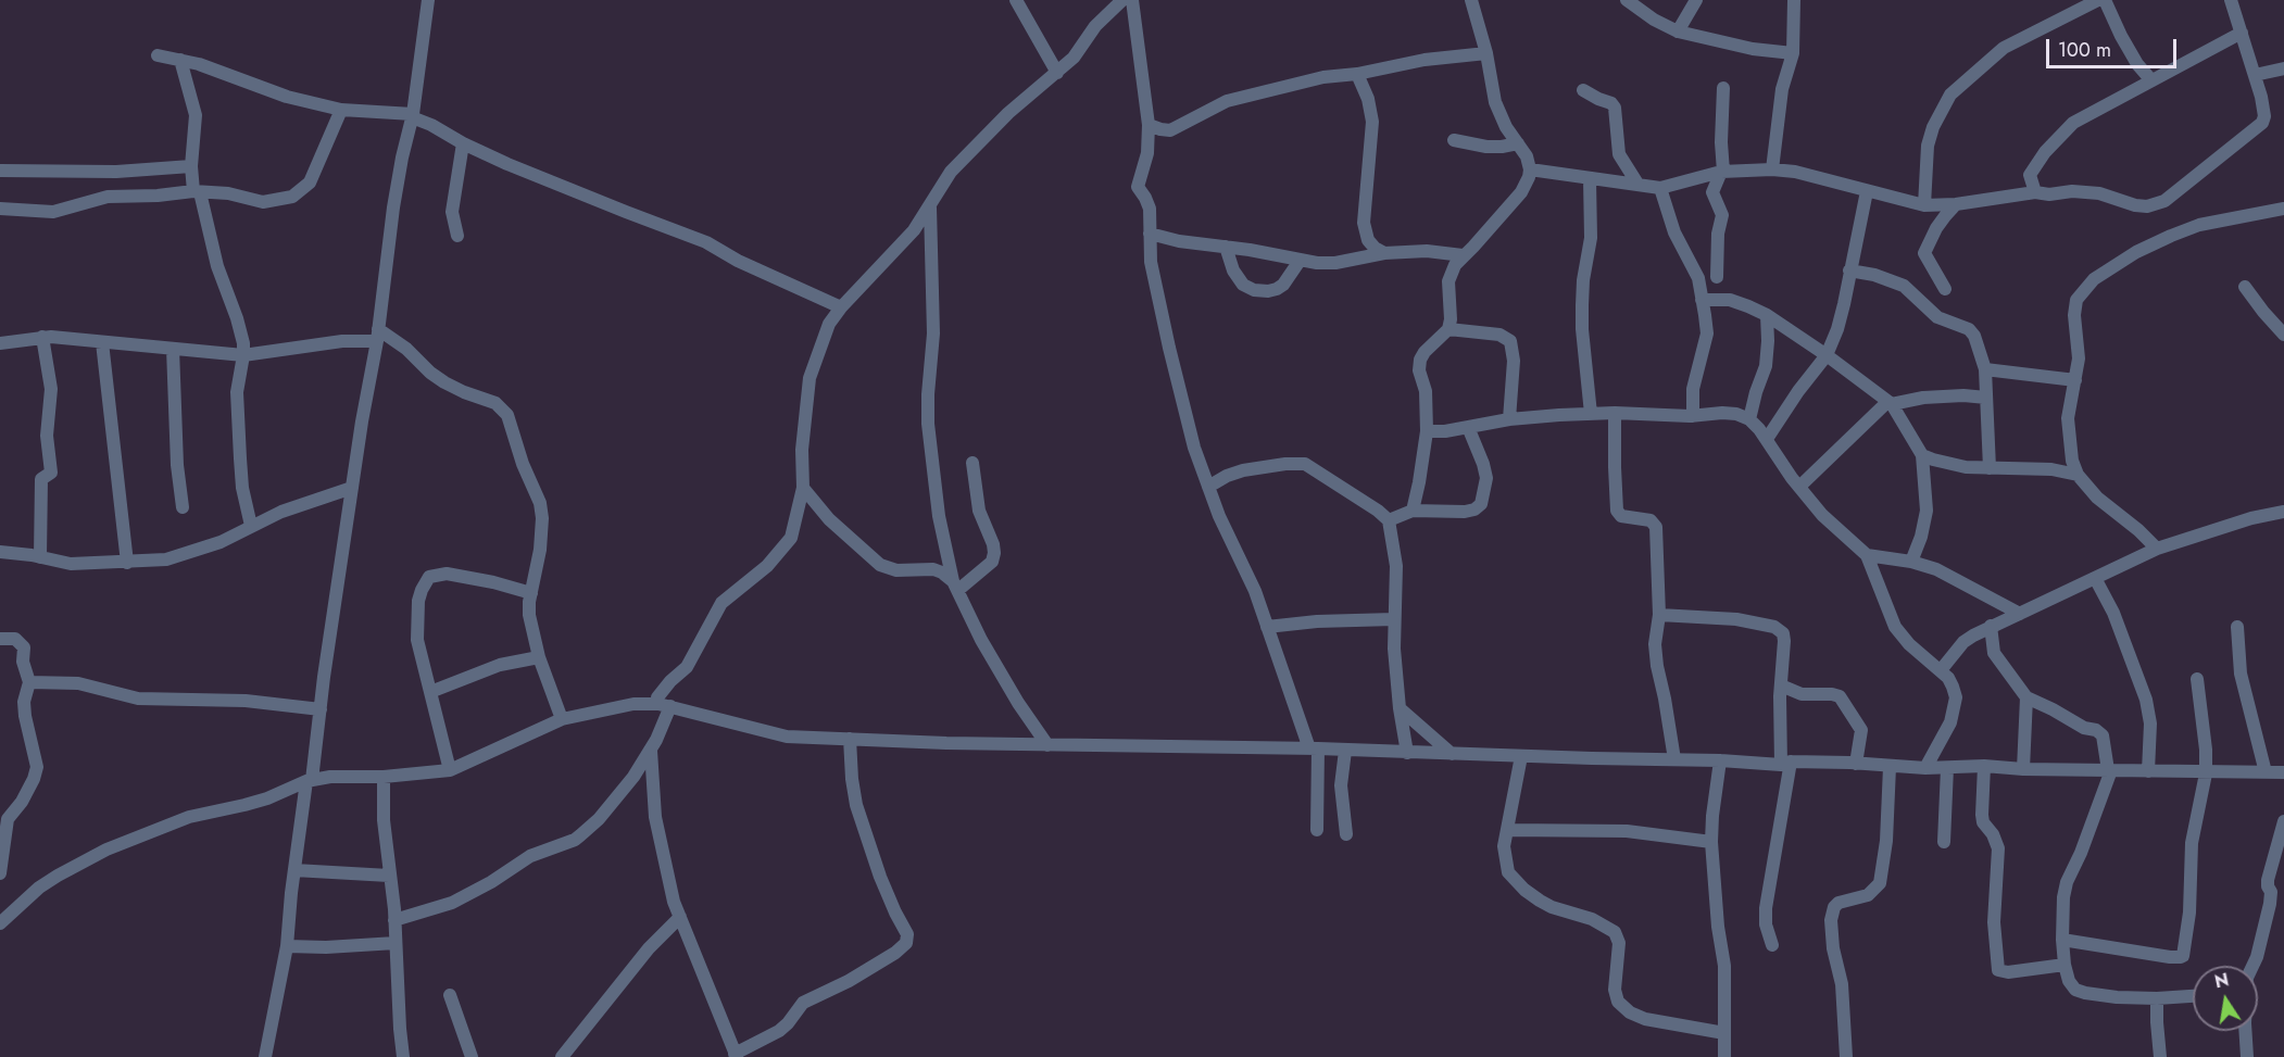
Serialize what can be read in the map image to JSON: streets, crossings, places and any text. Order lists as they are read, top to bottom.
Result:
{
  "scale_bar": "100 m",
  "north": "top"
}
